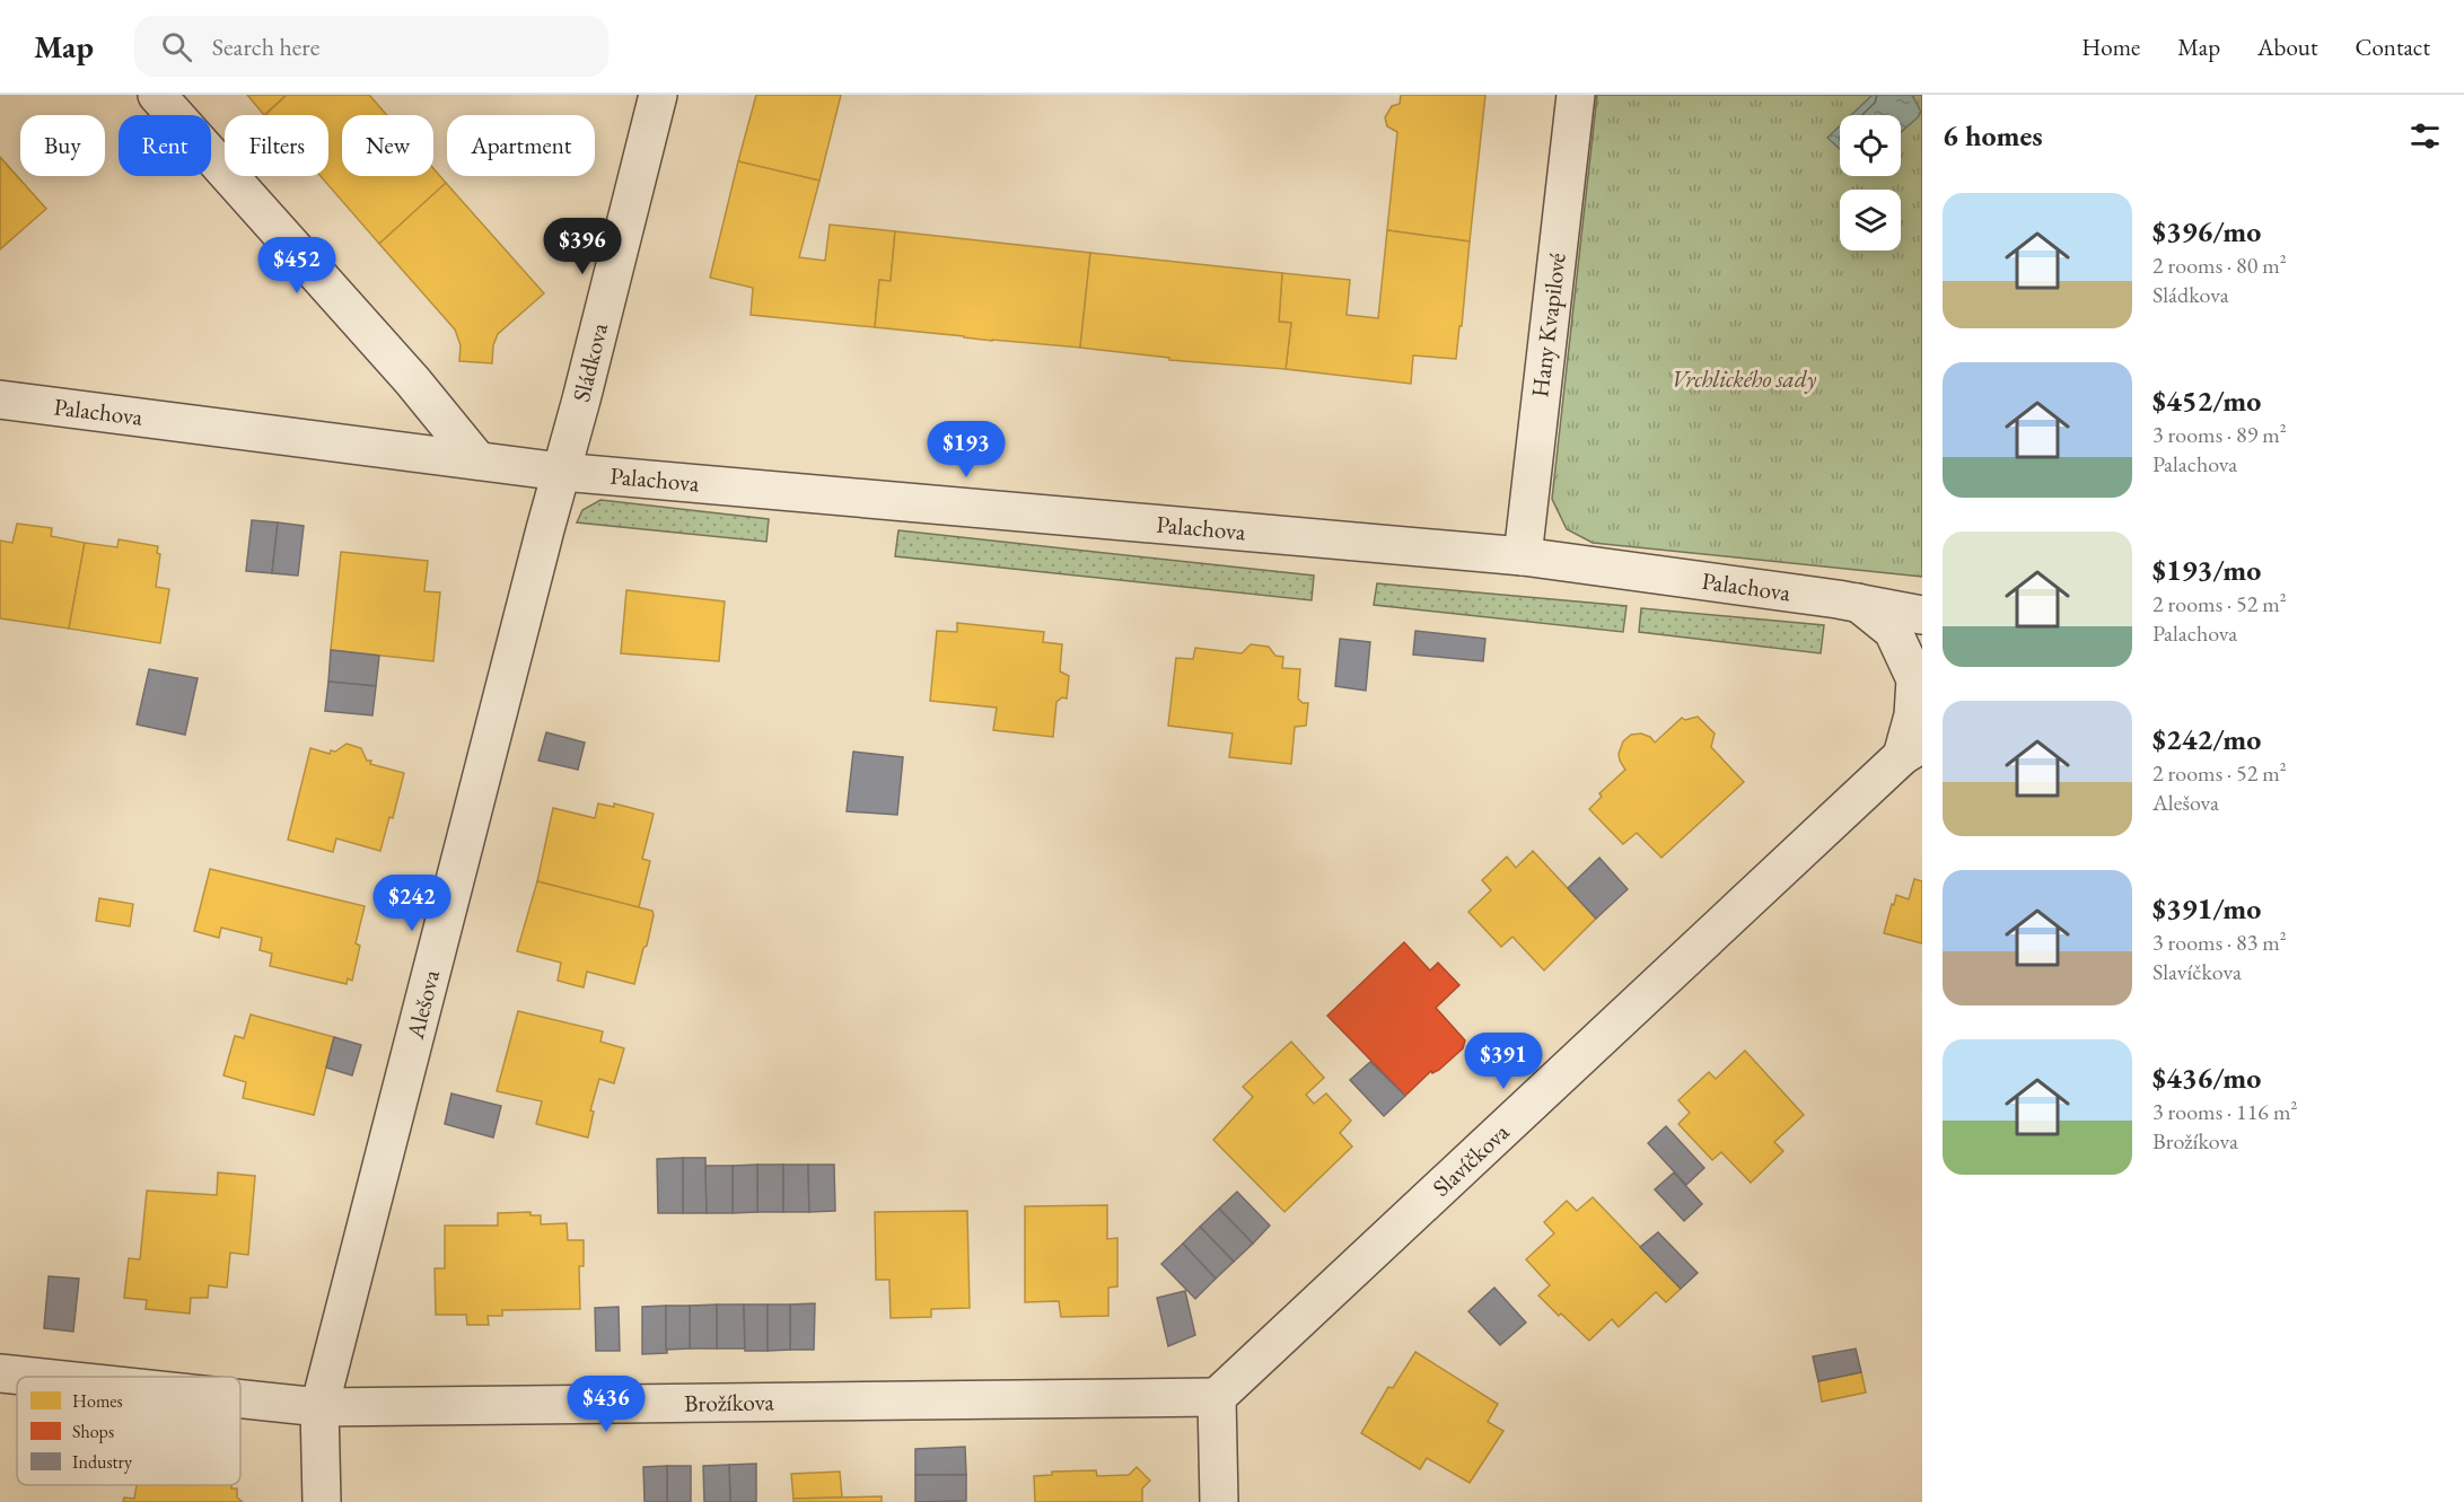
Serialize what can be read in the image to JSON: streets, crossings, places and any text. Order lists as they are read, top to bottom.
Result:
{
  "streets": {
    "street": [
      "Hany Kvapilové",
      "Sládkova",
      "Palachova",
      "Alešova",
      "Slavíčkova",
      "Brožíkova"
    ]
  },
  "crossings": [
    ["Hany Kvapilové", "Palachova"],
    ["Sládkova", "Palachova"],
    ["Sládkova", "Alešova"],
    ["Palachova", "Alešova"],
    ["Alešova", "Brožíkova"],
    ["Slavíčkova", "Brožíkova"]
  ],
  "parks": ["Vrchlického sady"],
  "legend": ["Homes", "Shops", "Industry"],
  "page": {
    "header": "Map",
    "search": "Search here",
    "nav": [
      "Home",
      "Map",
      "About",
      "Contact"
    ],
    "heading": "6 homes",
    "chip": [
      "Buy",
      "Rent",
      "Filters",
      "New",
      "Apartment"
    ],
    "list": [
      {
        "name": "$396/mo",
        "note": "2 rooms · 80 m² · Sládkova"
      },
      {
        "name": "$452/mo",
        "note": "3 rooms · 89 m² · Palachova"
      },
      {
        "name": "$193/mo",
        "note": "2 rooms · 52 m² · Palachova"
      },
      {
        "name": "$242/mo",
        "note": "2 rooms · 52 m² · Alešova"
      },
      {
        "name": "$391/mo",
        "note": "3 rooms · 83 m² · Slavíčkova"
      },
      {
        "name": "$436/mo",
        "note": "3 rooms · 116 m² · Brožíkova"
      }
    ],
    "price": [
      "$396",
      "$452",
      "$193",
      "$242",
      "$391",
      "$436"
    ]
  }
}
